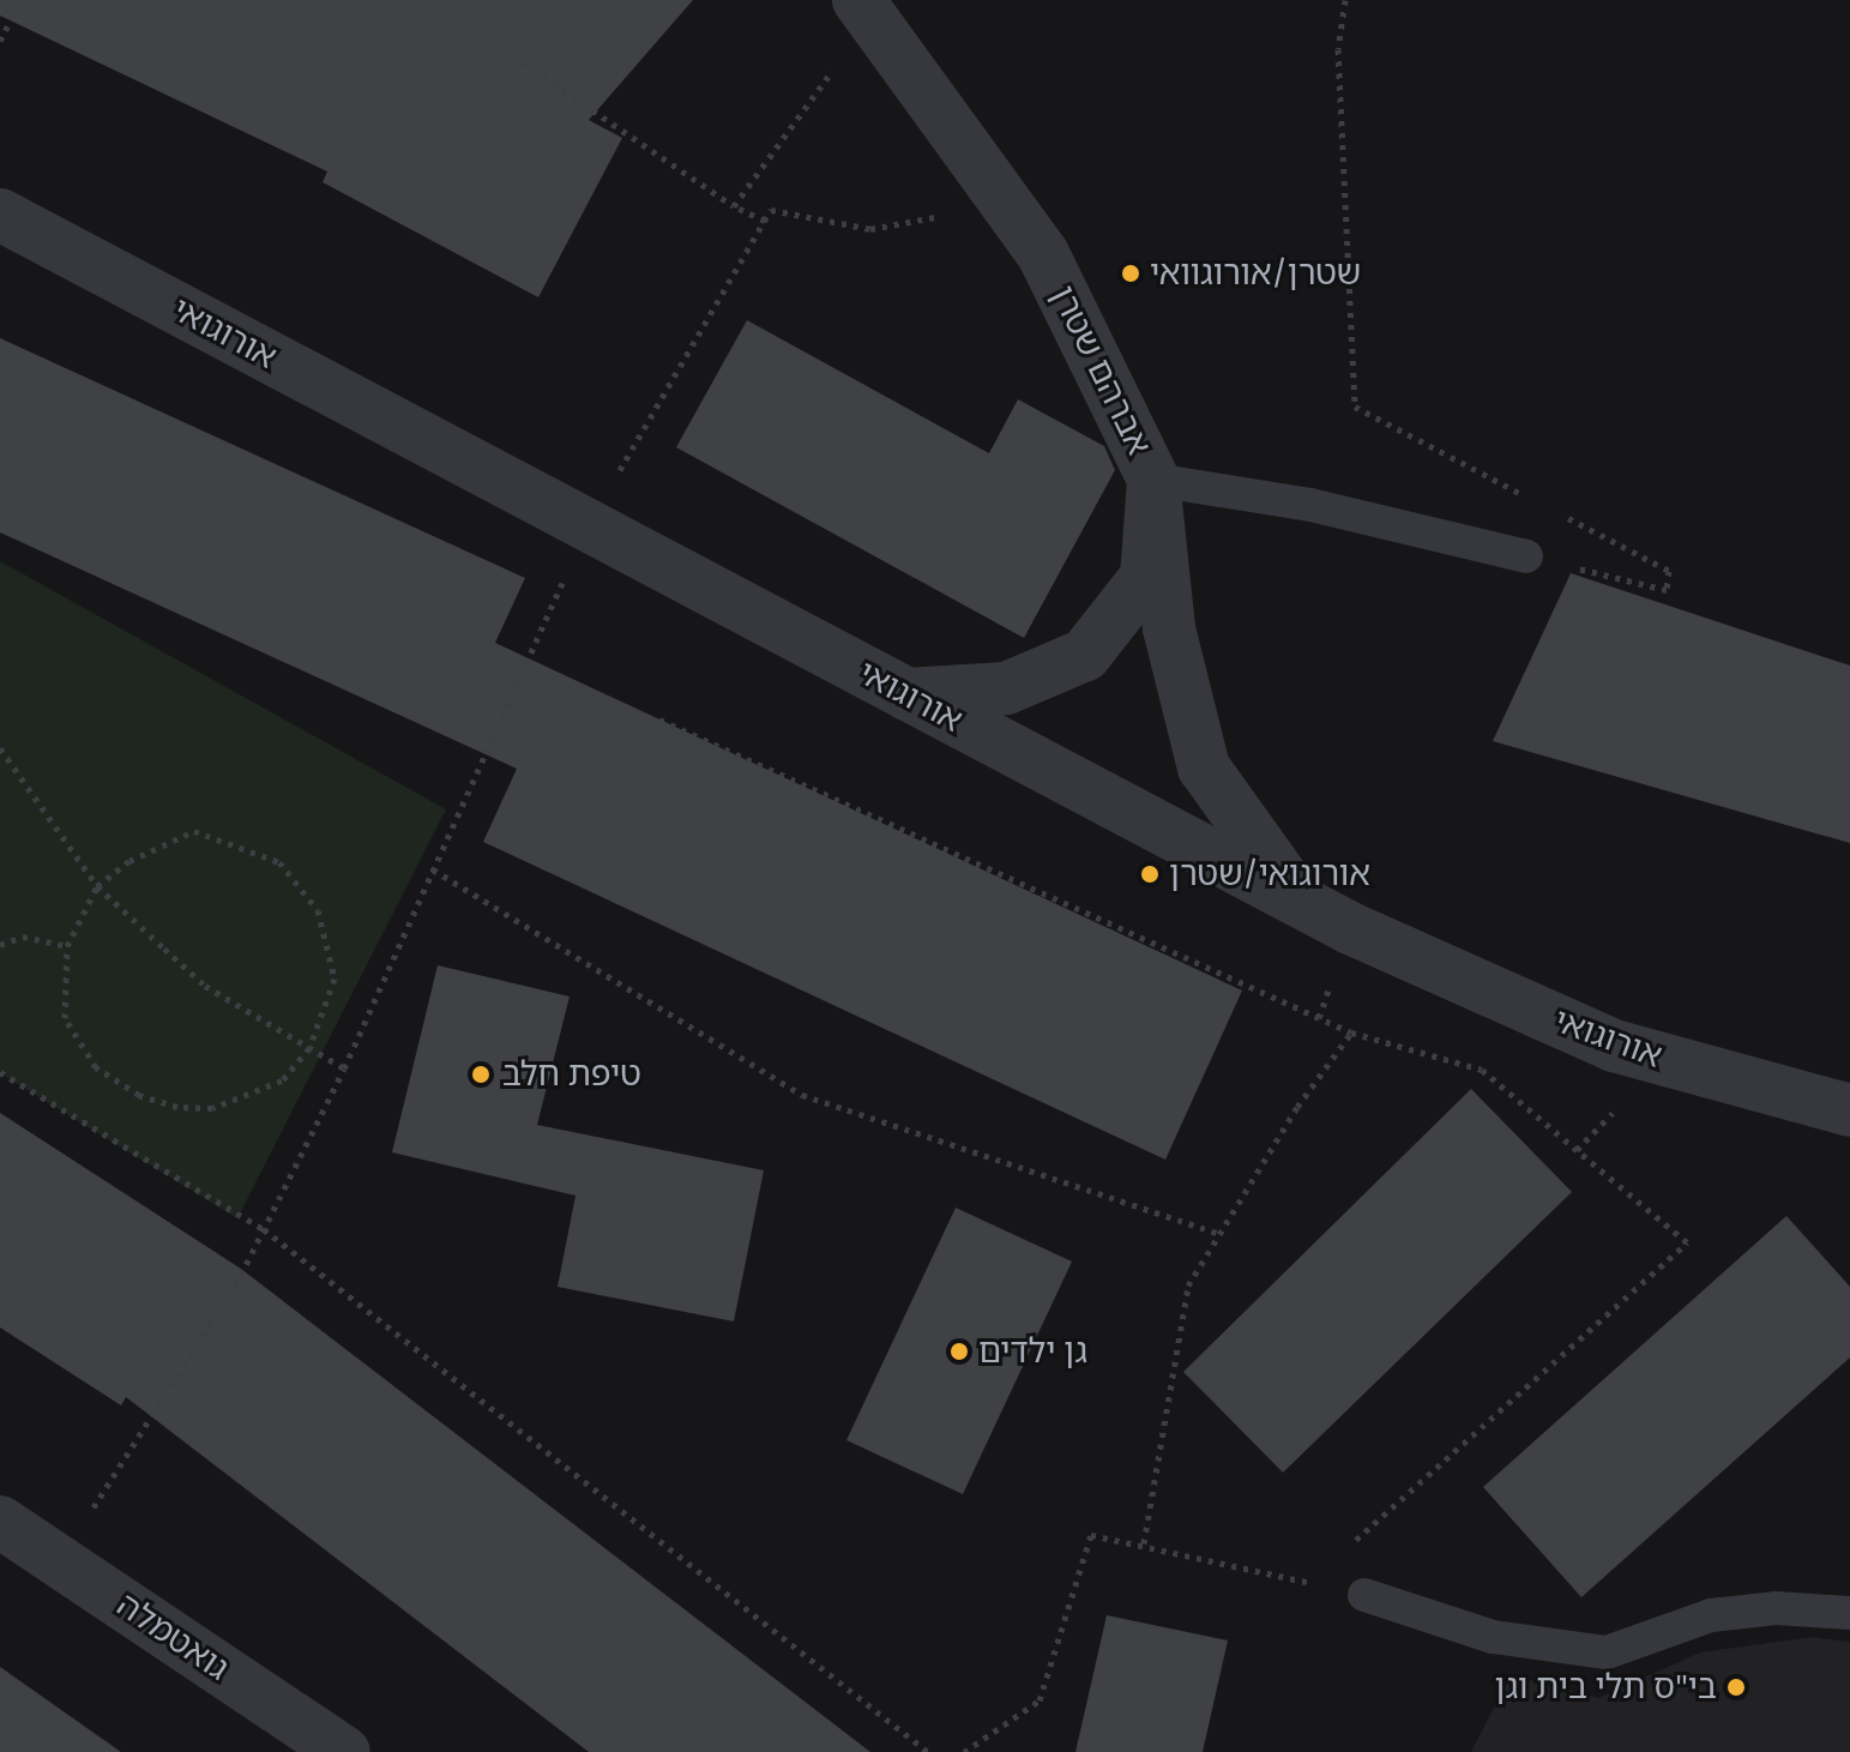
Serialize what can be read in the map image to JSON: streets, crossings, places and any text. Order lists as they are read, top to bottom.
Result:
{
  "streets": {
    "street": ["אורוגואי", "אברהם שטרן", "גואטמלה"]
  },
  "crossings": [
    ["אורוגואי", "אברהם שטרן"]
  ],
  "places": [
    "שטרן/אורוגוואי",
    "אורוגואי/שטרן",
    "טיפת חלב",
    "גן ילדים",
    "בי\"ס תלי בית וגן"
  ]
}
